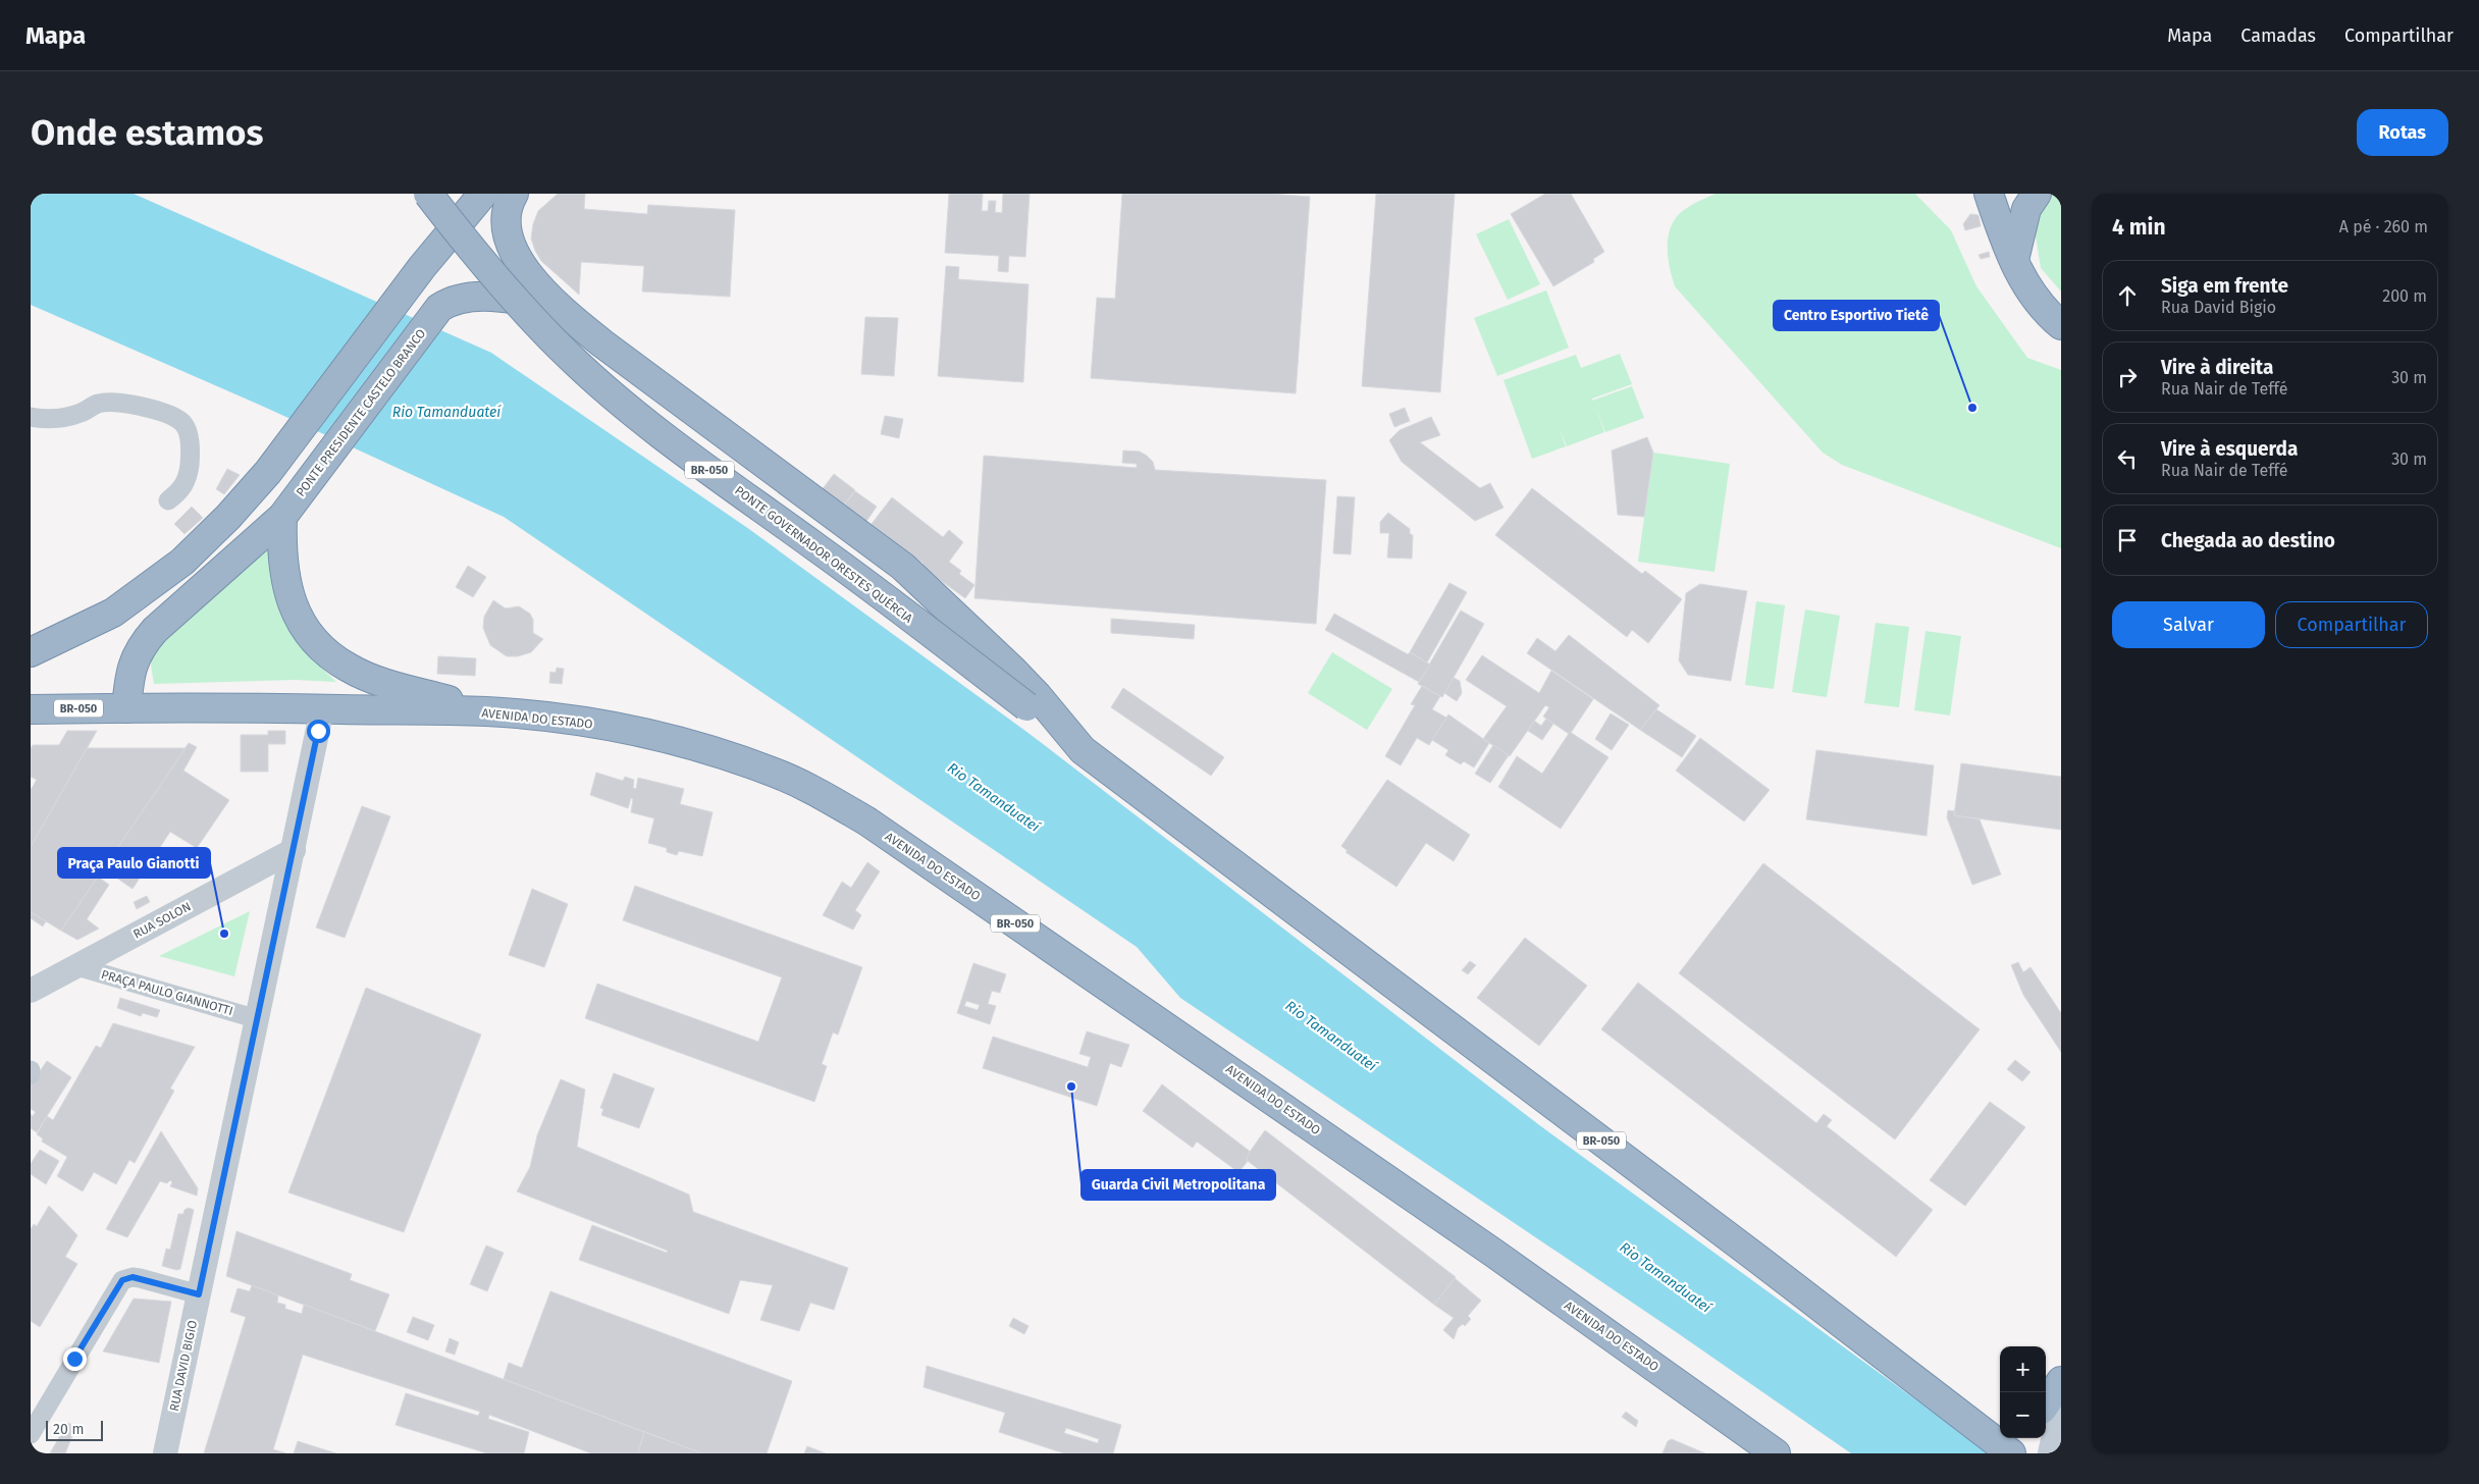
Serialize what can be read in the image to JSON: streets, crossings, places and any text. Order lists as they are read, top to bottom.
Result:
{
  "streets": {
    "highway": [
      "PONTE PRESIDENTE CASTELO BRANCO",
      "BR-050",
      "PONTE GOVERNADOR ORESTES QUÉRCIA",
      "AVENIDA DO ESTADO"
    ],
    "street": ["RUA SOLON", "PRAÇA PAULO GIANNOTTI", "RUA DAVID BIGIO"]
  },
  "crossings": [
    ["PONTE PRESIDENTE CASTELO BRANCO", "AVENIDA DO ESTADO"],
    ["BR-050", "PONTE GOVERNADOR ORESTES QUÉRCIA"],
    ["AVENIDA DO ESTADO", "RUA DAVID BIGIO"],
    ["RUA SOLON", "PRAÇA PAULO GIANNOTTI"],
    ["RUA SOLON", "RUA DAVID BIGIO"],
    ["PRAÇA PAULO GIANNOTTI", "RUA DAVID BIGIO"]
  ],
  "water": ["Rio Tamanduateí"],
  "places": ["Centro Esportivo Tietê", "Praça Paulo Gianotti", "Guarda Civil Metropolitana"],
  "scale_bar": "20 m",
  "page": {
    "header": "Mapa",
    "nav": ["Mapa", "Camadas", "Compartilhar"],
    "buttons": [
      "Rotas",
      ["Salvar", "Compartilhar"]
    ],
    "title": "Onde estamos",
    "heading": ["4 min", "A pé · 260 m"],
    "list": [
      ["Siga em frente", "Rua David Bigio", "200 m"],
      ["Vire à direita", "Rua Nair de Teffé", "30 m"],
      ["Vire à esquerda", "Rua Nair de Teffé", "30 m"],
      "Chegada ao destino"
    ],
    "map_buttons": ["+", "−"],
    "scale": "20 m"
  }
}
